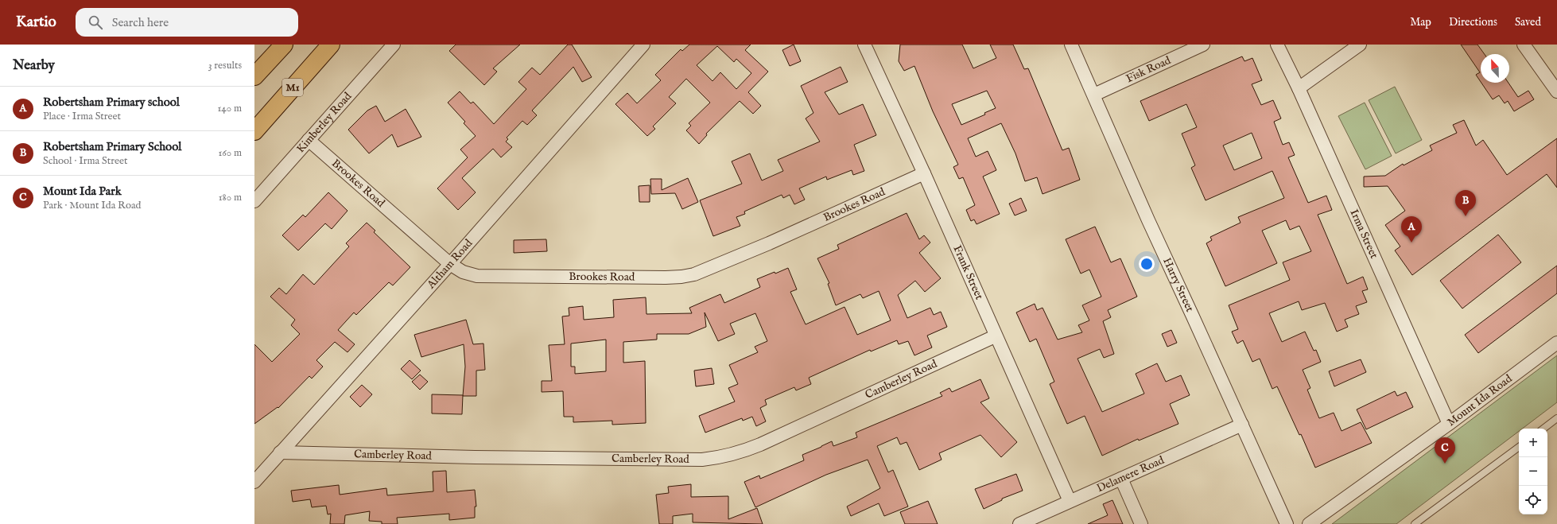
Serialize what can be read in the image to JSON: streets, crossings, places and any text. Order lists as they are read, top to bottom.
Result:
{
  "streets": {
    "highway": ["M1"],
    "street": [
      "Fisk Road",
      "Kimberley Road",
      "Brookes Road",
      "Irma Street",
      "Altham Road",
      "Frank Street",
      "Harry Street",
      "Camberley Road",
      "Mount Ida Road",
      "Delamere Road"
    ]
  },
  "crossings": [
    ["Fisk Road", "Harry Street"],
    ["Kimberley Road", "Brookes Road"],
    ["Brookes Road", "Altham Road"],
    ["Brookes Road", "Frank Street"],
    ["Irma Street", "Mount Ida Road"],
    ["Altham Road", "Camberley Road"],
    ["Frank Street", "Camberley Road"],
    ["Frank Street", "Delamere Road"],
    ["Harry Street", "Delamere Road"]
  ],
  "north": "top",
  "page": {
    "header": "Kartio",
    "search": "Search here",
    "nav": ["Map", "Directions", "Saved"],
    "heading": ["Nearby", "3 results"],
    "list": [
      {
        "mark": "A",
        "name": "Robertsham Primary school",
        "note": "Place · Irma Street",
        "value": "140 m"
      },
      {
        "mark": "B",
        "name": "Robertsham Primary School",
        "note": "School · Irma Street",
        "value": "160 m"
      },
      {
        "mark": "C",
        "name": "Mount Ida Park",
        "note": "Park · Mount Ida Road",
        "value": "180 m"
      }
    ],
    "pins": ["B", "A", "C"],
    "map_buttons": ["+", "−"]
  }
}
